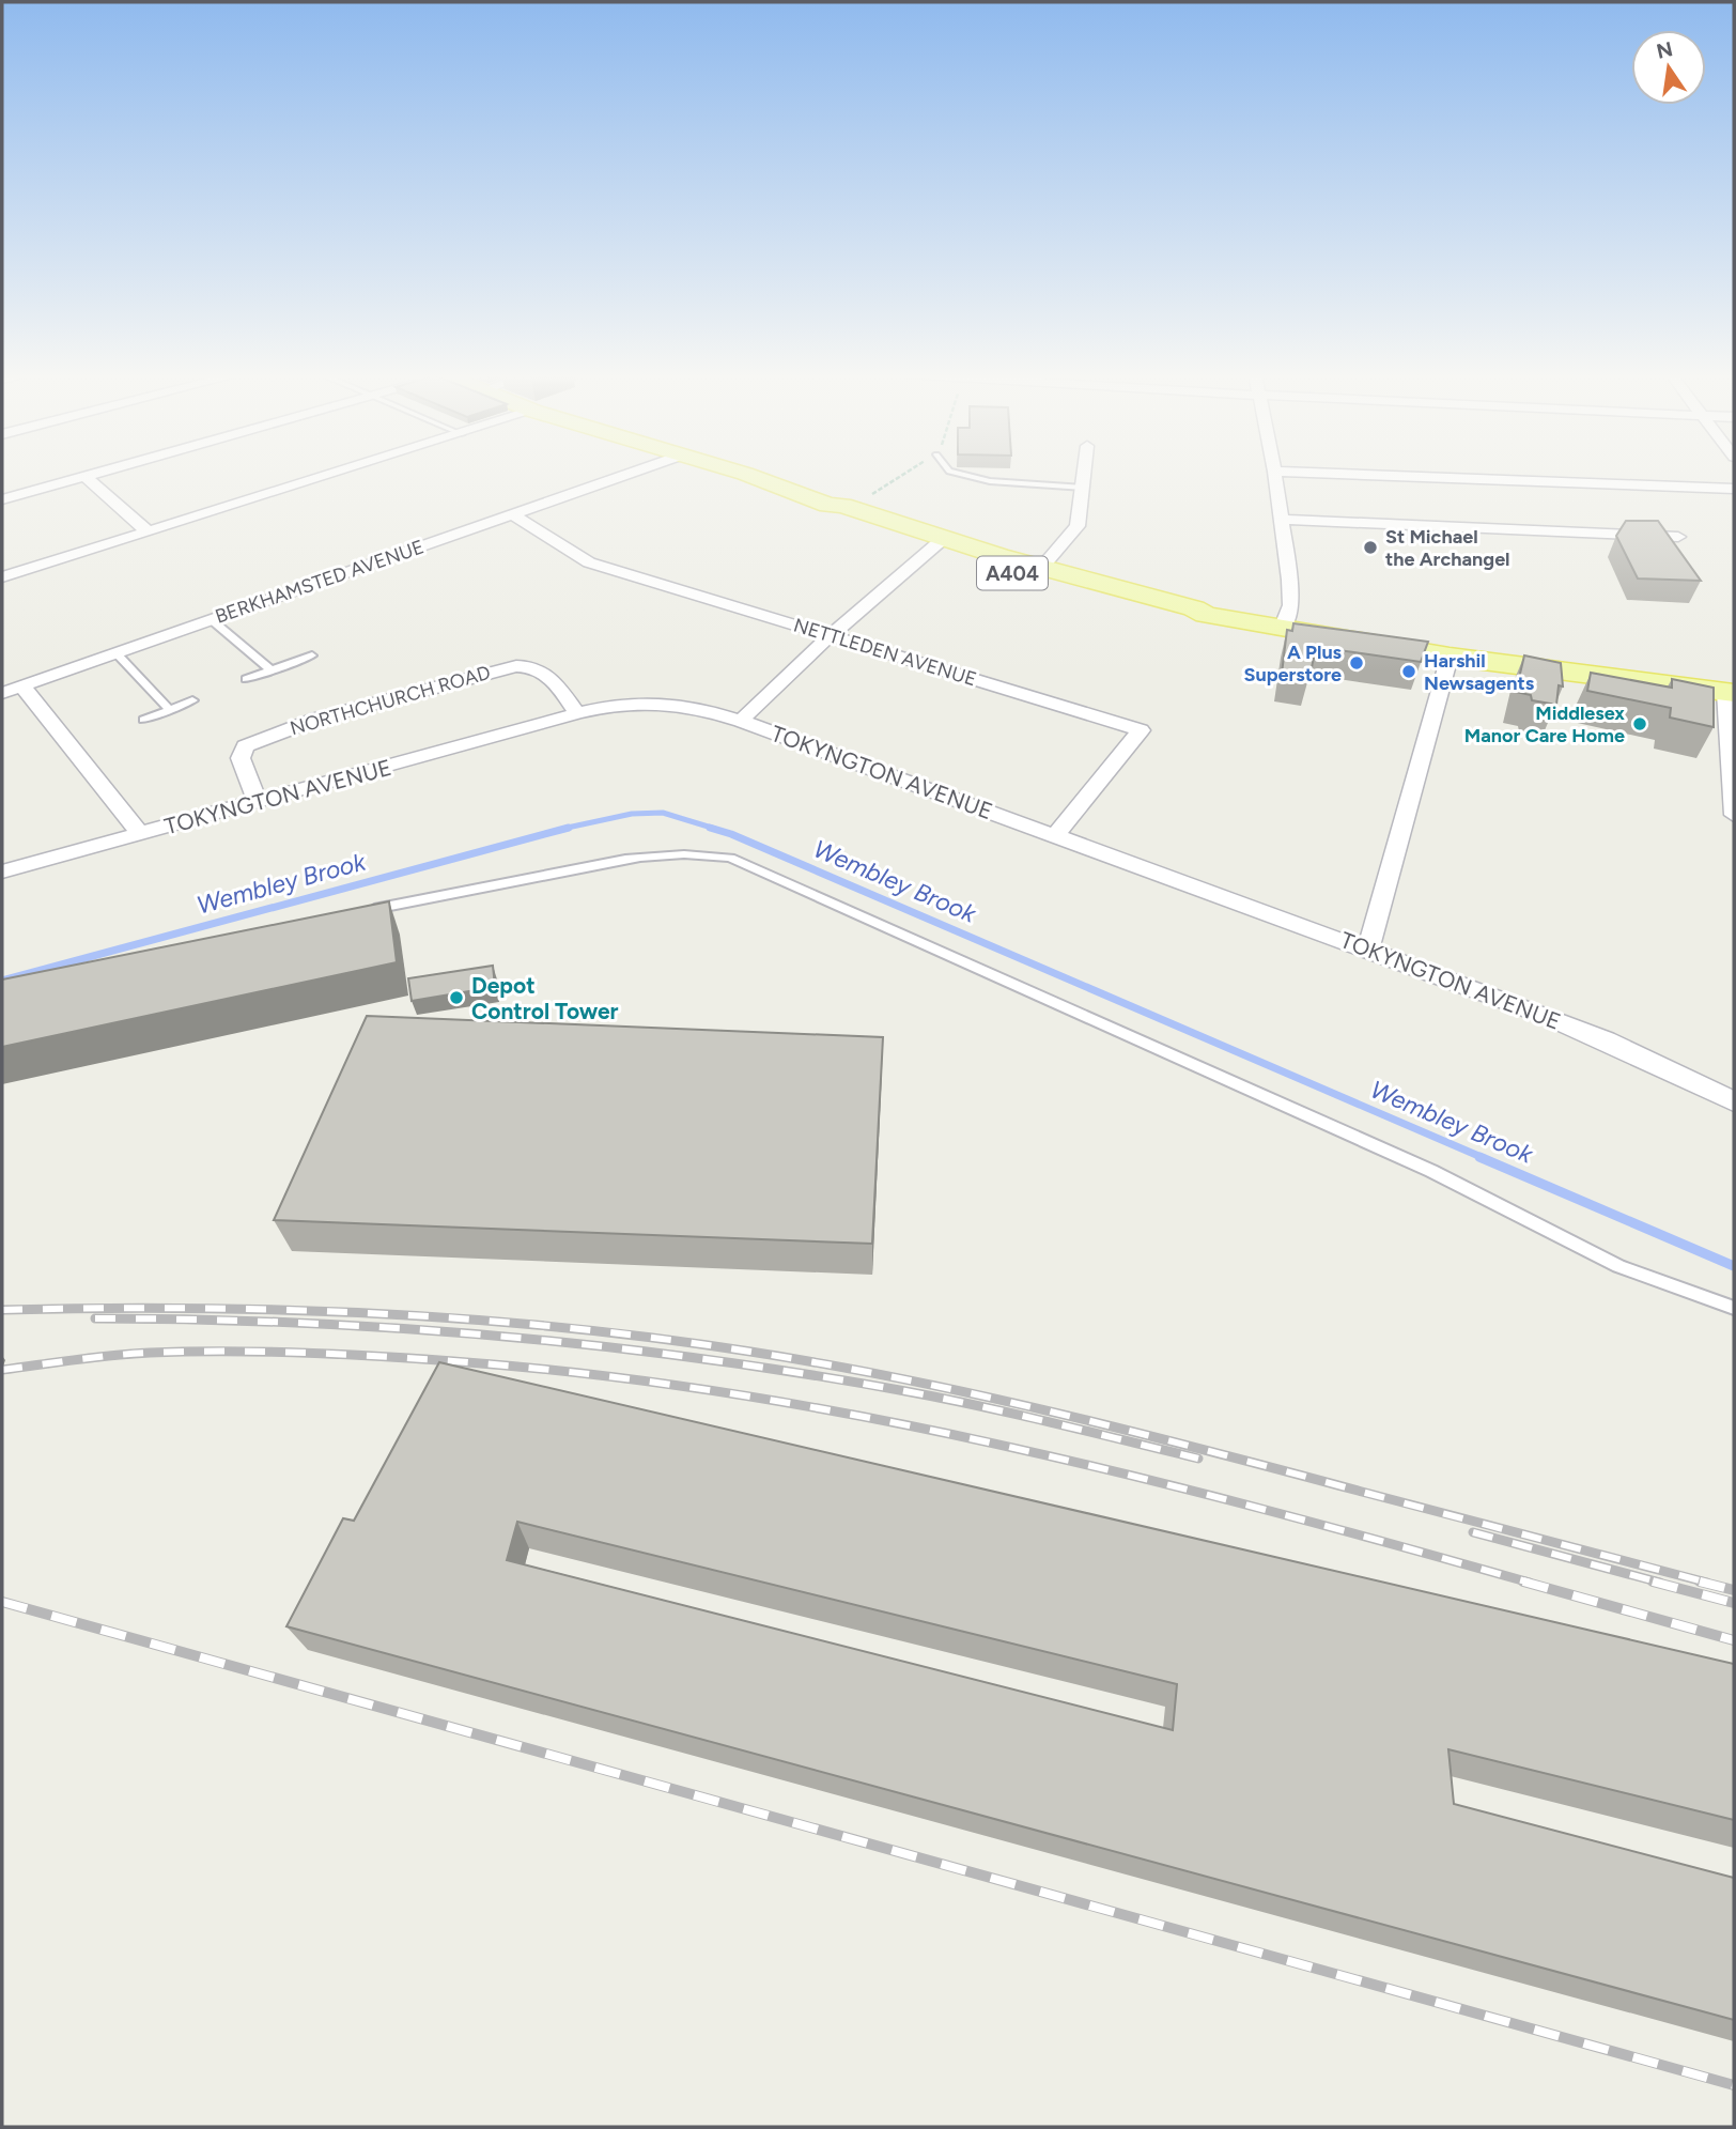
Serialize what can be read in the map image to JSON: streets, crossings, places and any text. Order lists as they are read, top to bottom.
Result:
{
  "streets": {
    "main road": ["A404"],
    "street": [
      "BERKHAMSTED AVENUE",
      "NETTLEDEN AVENUE",
      "NORTHCHURCH ROAD",
      "TOKYNGTON AVENUE"
    ]
  },
  "crossings": [
    ["BERKHAMSTED AVENUE", "NETTLEDEN AVENUE"],
    ["NETTLEDEN AVENUE", "TOKYNGTON AVENUE"],
    ["NORTHCHURCH ROAD", "TOKYNGTON AVENUE"]
  ],
  "water": ["Wembley Brook"],
  "places": [
    "St Michael the Archangel",
    "A Plus Superstore",
    "Harshil Newsagents",
    "Middlesex Manor Care Home",
    "Depot Control Tower"
  ],
  "north": "top"
}
